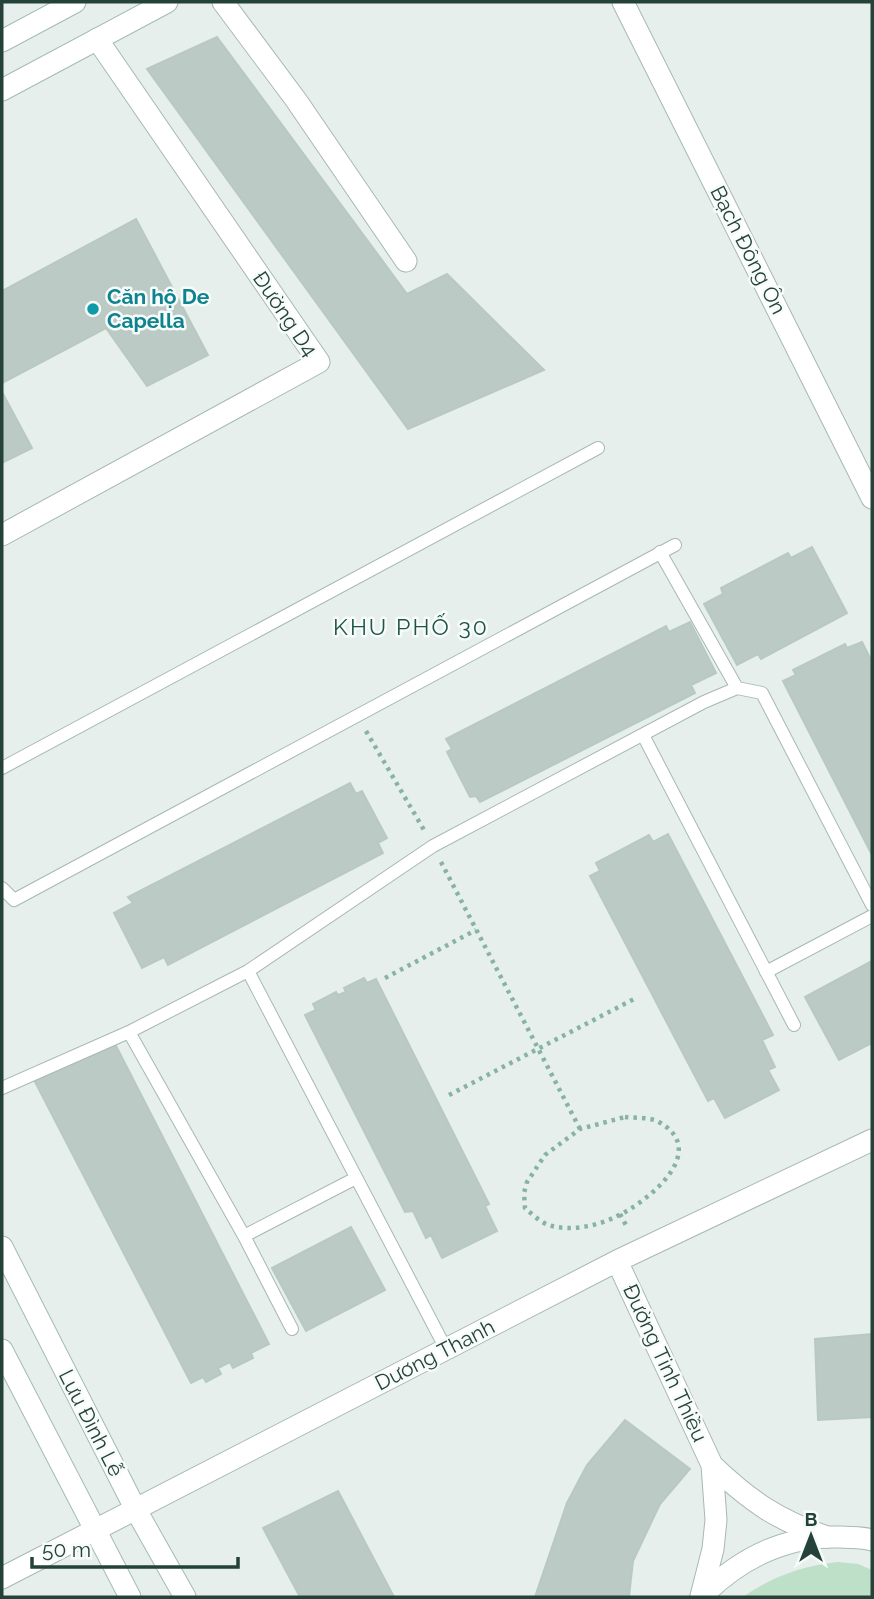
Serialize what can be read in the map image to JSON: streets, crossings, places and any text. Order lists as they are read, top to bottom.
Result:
{
  "streets": {
    "street": [
      "Bạch Đông Ôn",
      "Đường D4",
      "Dương Thanh",
      "Đường Tinh Thiều",
      "Lưu Đình Lễ"
    ]
  },
  "crossings": [
    ["Dương Thanh", "Đường Tinh Thiều"],
    ["Dương Thanh", "Lưu Đình Lễ"]
  ],
  "districts": ["KHU PHỐ 30"],
  "places": ["Căn hộ De Capella"],
  "scale_bar": "50 m",
  "north": "top"
}
